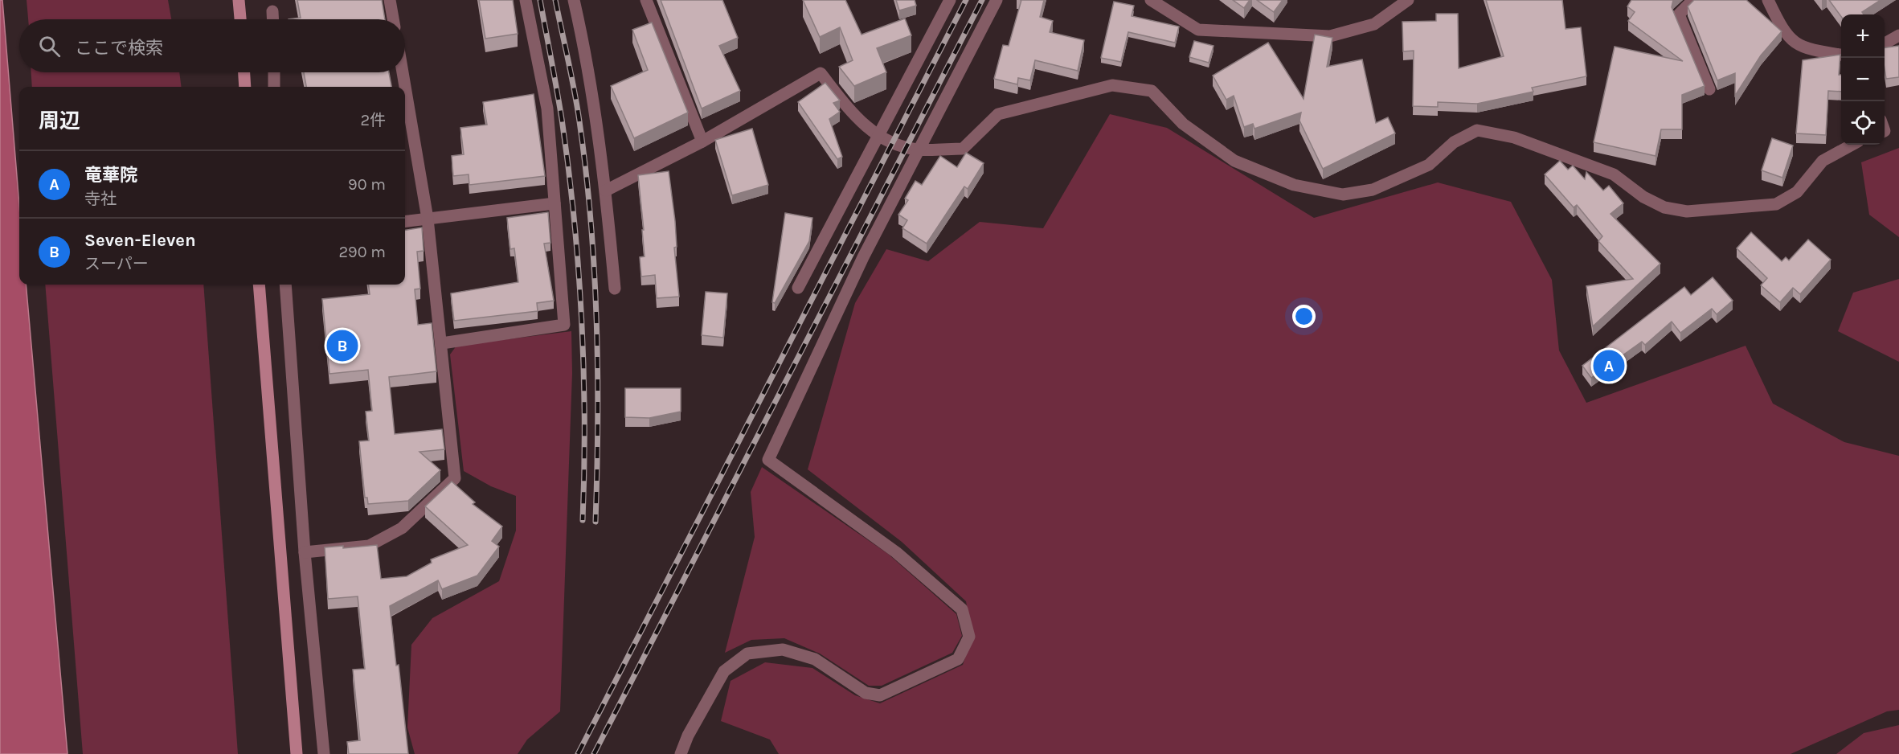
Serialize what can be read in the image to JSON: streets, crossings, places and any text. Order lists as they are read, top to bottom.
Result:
{
  "page": {
    "map_buttons": ["+", "−"],
    "search": "ここで検索",
    "heading": ["周辺", "2件"],
    "list": [
      {
        "mark": "A",
        "name": "竜華院",
        "note": "寺社",
        "value": "90 m"
      },
      {
        "mark": "B",
        "name": "Seven-Eleven",
        "note": "スーパー",
        "value": "290 m"
      }
    ],
    "pins": ["B", "A"]
  }
}
